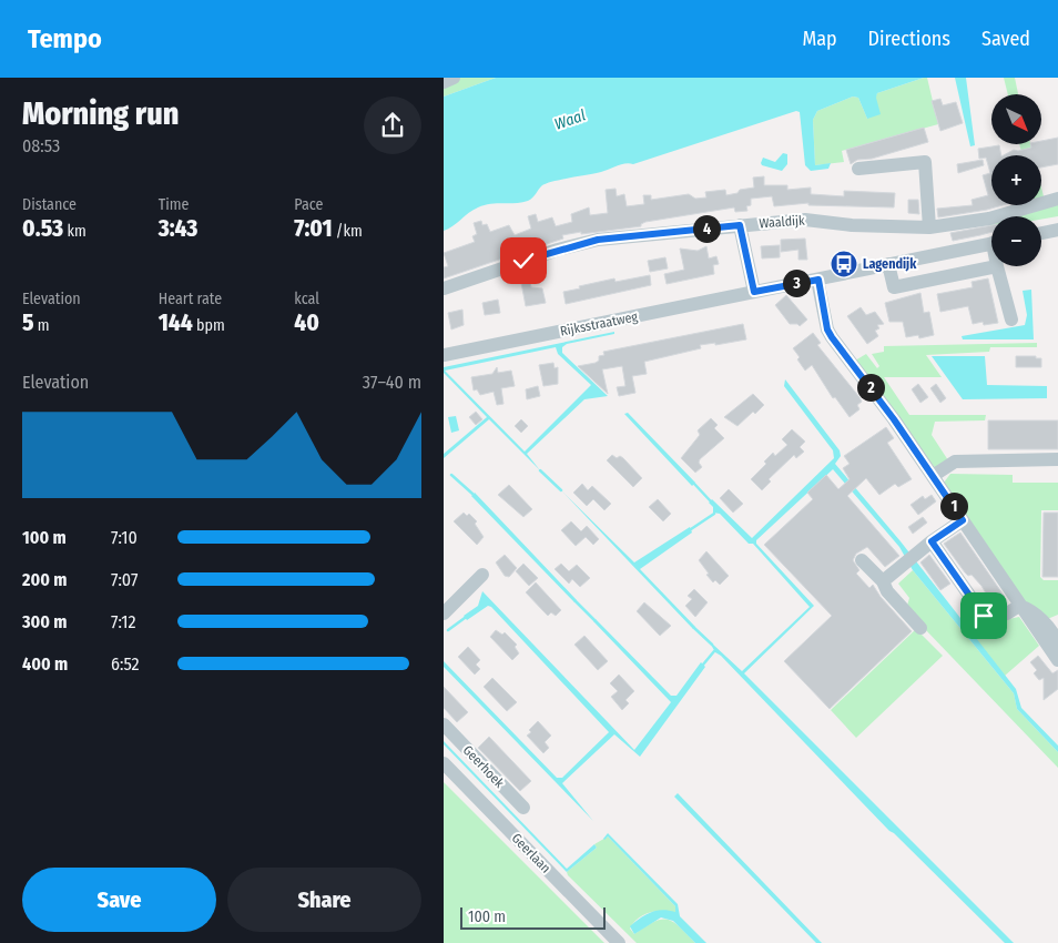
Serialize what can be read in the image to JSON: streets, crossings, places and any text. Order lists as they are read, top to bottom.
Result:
{
  "streets": {
    "street": [
      "Waaldijk",
      "Rijksstraatweg",
      "Geerhoek",
      "Geerlaan"
    ]
  },
  "water": ["Waal"],
  "places": {
    "bus stop": ["Lagendijk"]
  },
  "scale_bar": "100 m",
  "north": "bottom right",
  "page": {
    "header": "Tempo",
    "nav": ["Map", "Directions", "Saved"],
    "heading": ["Morning run", "08:53"],
    "map_buttons": ["+", "−"],
    "stats": [
      ["Distance", "0.53 km"],
      ["Time", "3:43"],
      ["Pace", "7:01 /km"],
      ["Elevation", "5 m"],
      ["Heart rate", "144 bpm"],
      ["kcal", "40"]
    ],
    "pins": [
      "4",
      "3",
      "2",
      "1"
    ],
    "chart": ["Elevation", "37–40 m"],
    "list": [
      {
        "name": "100 m",
        "note": "7:10"
      },
      {
        "name": "200 m",
        "note": "7:07"
      },
      {
        "name": "300 m",
        "note": "7:12"
      },
      {
        "name": "400 m",
        "note": "6:52"
      }
    ],
    "buttons": ["Save", "Share"],
    "scale": "100 m"
  }
}
